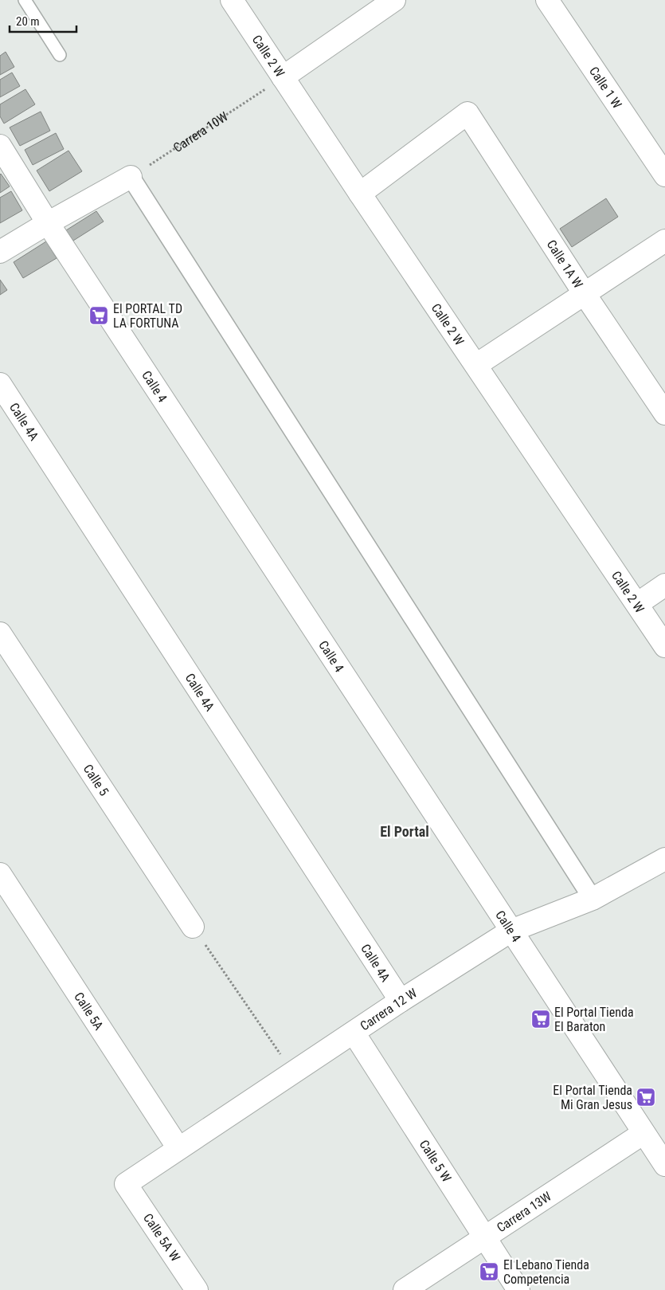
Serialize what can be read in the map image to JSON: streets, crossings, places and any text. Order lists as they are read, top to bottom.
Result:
{
  "streets": {
    "street": [
      "Calle 2 W",
      "Calle 1 W",
      "Calle 1A W",
      "Calle 4",
      "Calle 4A",
      "Calle 5",
      "Carrera 12 W",
      "Calle 5A",
      "Calle 5 W",
      "Carrera 13W",
      "Calle 5A W"
    ],
    "path": ["Carrera 10W"]
  },
  "crossings": [
    ["Calle 2 W", "Carrera 10W"],
    ["Calle 2 W", "Calle 1A W"],
    ["Calle 4", "Carrera 12 W"],
    ["Calle 4", "Carrera 13W"],
    ["Calle 4A", "Carrera 12 W"],
    ["Carrera 12 W", "Calle 5A"],
    ["Carrera 12 W", "Calle 5 W"],
    ["Carrera 12 W", "Calle 5A W"],
    ["Calle 5 W", "Carrera 13W"]
  ],
  "districts": ["El Portal"],
  "places": {
    "supermarket": [
      "El PORTAL TD LA FORTUNA",
      "El Portal Tienda El Baraton",
      "El Portal Tienda Mi Gran Jesus",
      "El Lebano Tienda Competencia"
    ]
  },
  "scale_bar": "20 m"
}
